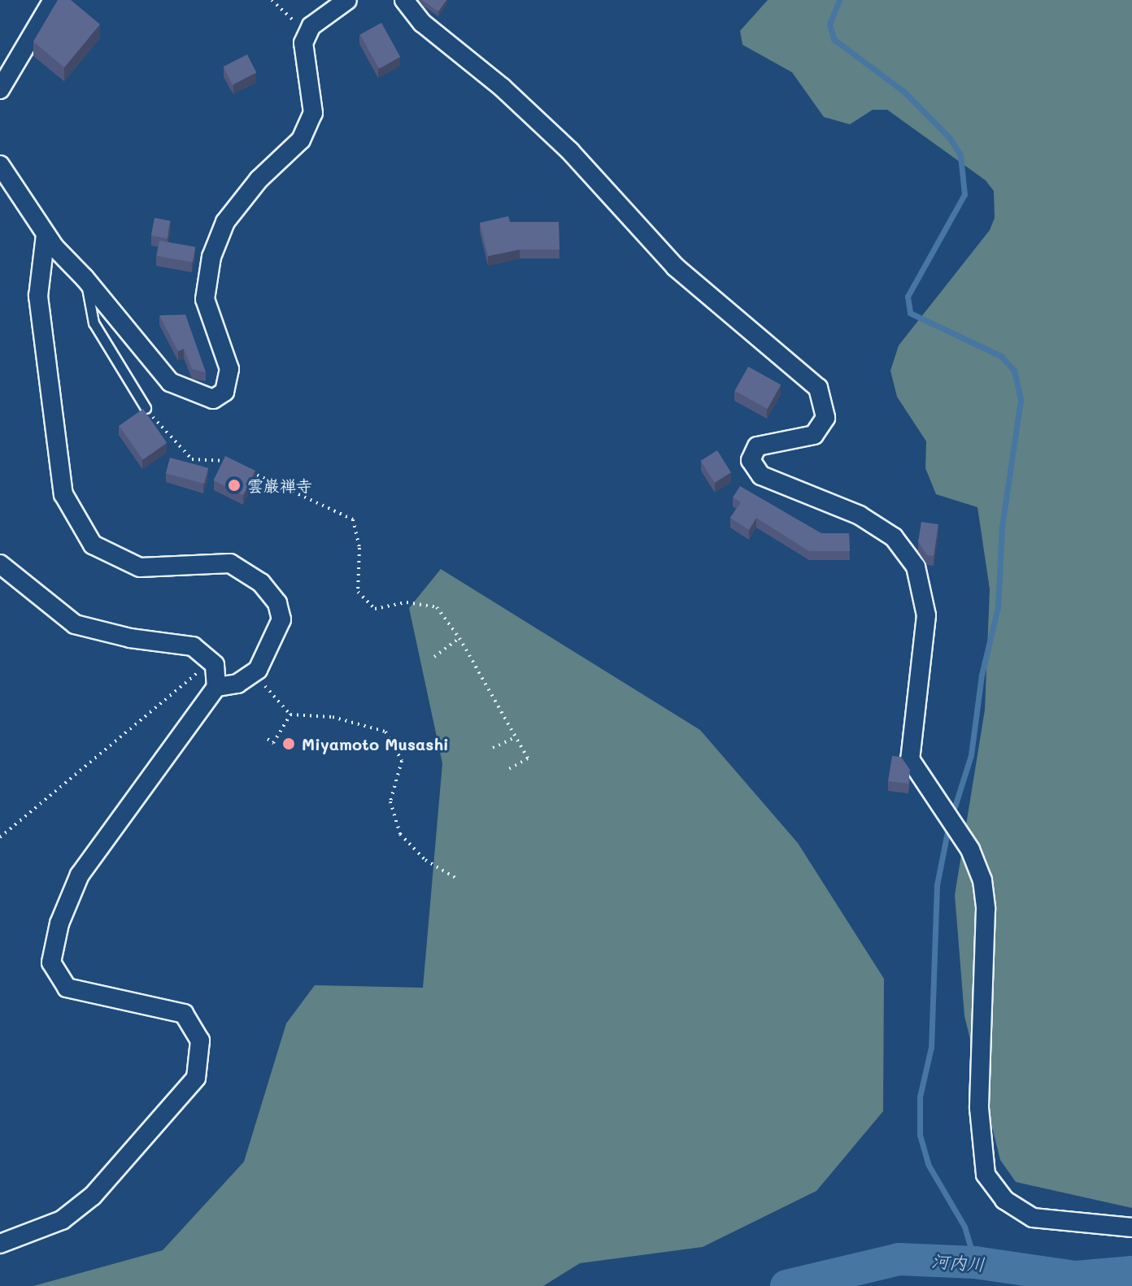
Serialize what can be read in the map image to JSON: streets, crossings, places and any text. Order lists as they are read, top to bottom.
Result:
{
  "water": ["河内川"],
  "places": ["雲巌禅寺", "Miyamoto Musashi"]
}
